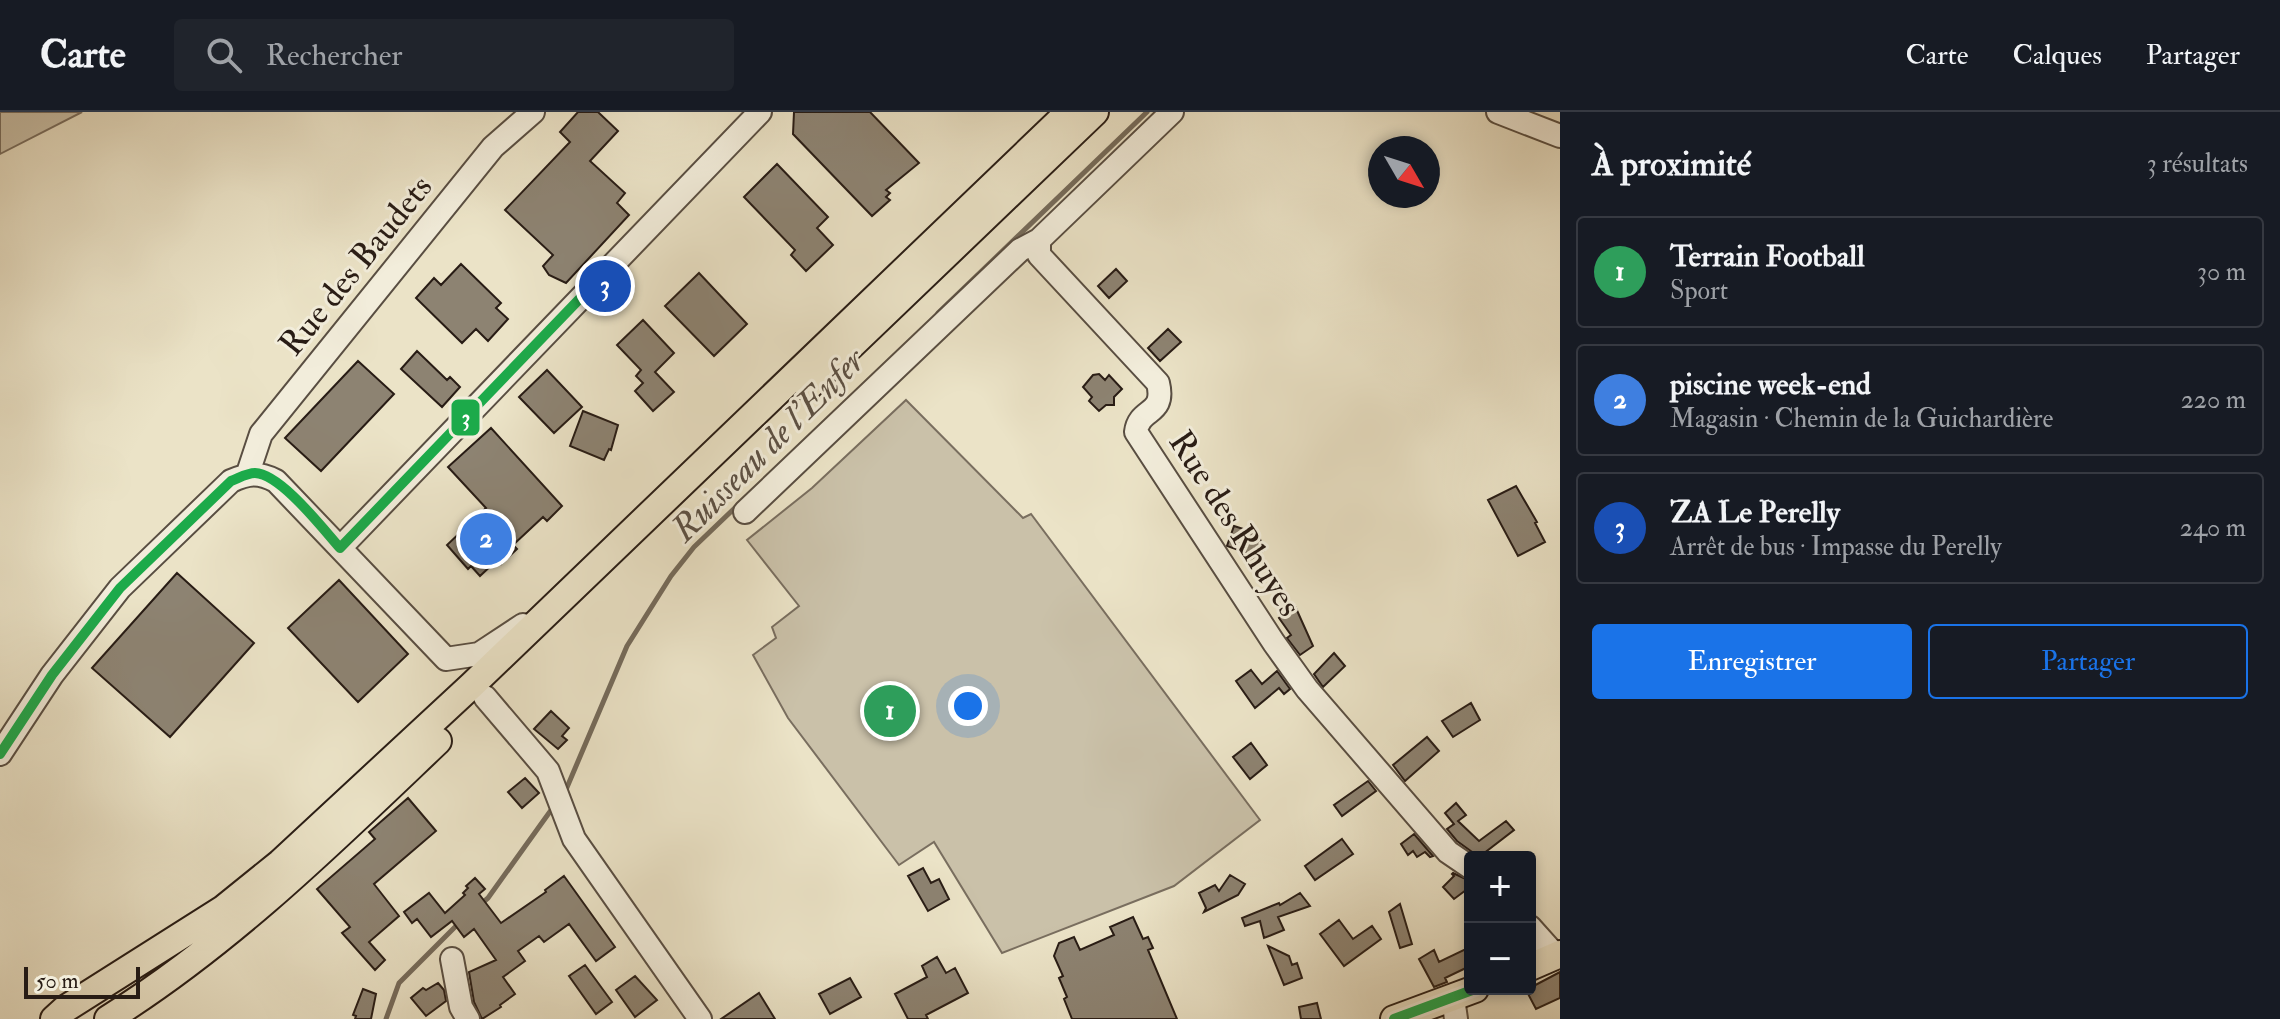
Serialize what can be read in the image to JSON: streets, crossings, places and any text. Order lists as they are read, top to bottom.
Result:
{
  "streets": {
    "street": ["Rue des Baudets", "Rue des Rhuyes"]
  },
  "water": ["Ruisseau de l'Enfer"],
  "lines": ["transit line 3"],
  "scale_bar": "50 m",
  "north": "bottom right",
  "page": {
    "header": "Carte",
    "search": "Rechercher",
    "nav": ["Carte", "Calques", "Partager"],
    "heading": ["À proximité", "3 résultats"],
    "list": [
      {
        "mark": "1",
        "name": "Terrain Football",
        "note": "Sport",
        "value": "30 m"
      },
      {
        "mark": "2",
        "name": "piscine week-end",
        "note": "Magasin · Chemin de la Guichardière",
        "value": "220 m"
      },
      {
        "mark": "3",
        "name": "ZA Le Perelly",
        "note": "Arrêt de bus · Impasse du Perelly",
        "value": "240 m"
      }
    ],
    "pins": ["3", "2", "1"],
    "buttons": ["Enregistrer", "Partager"],
    "map_buttons": ["+", "−"],
    "scale": "50 m"
  }
}
